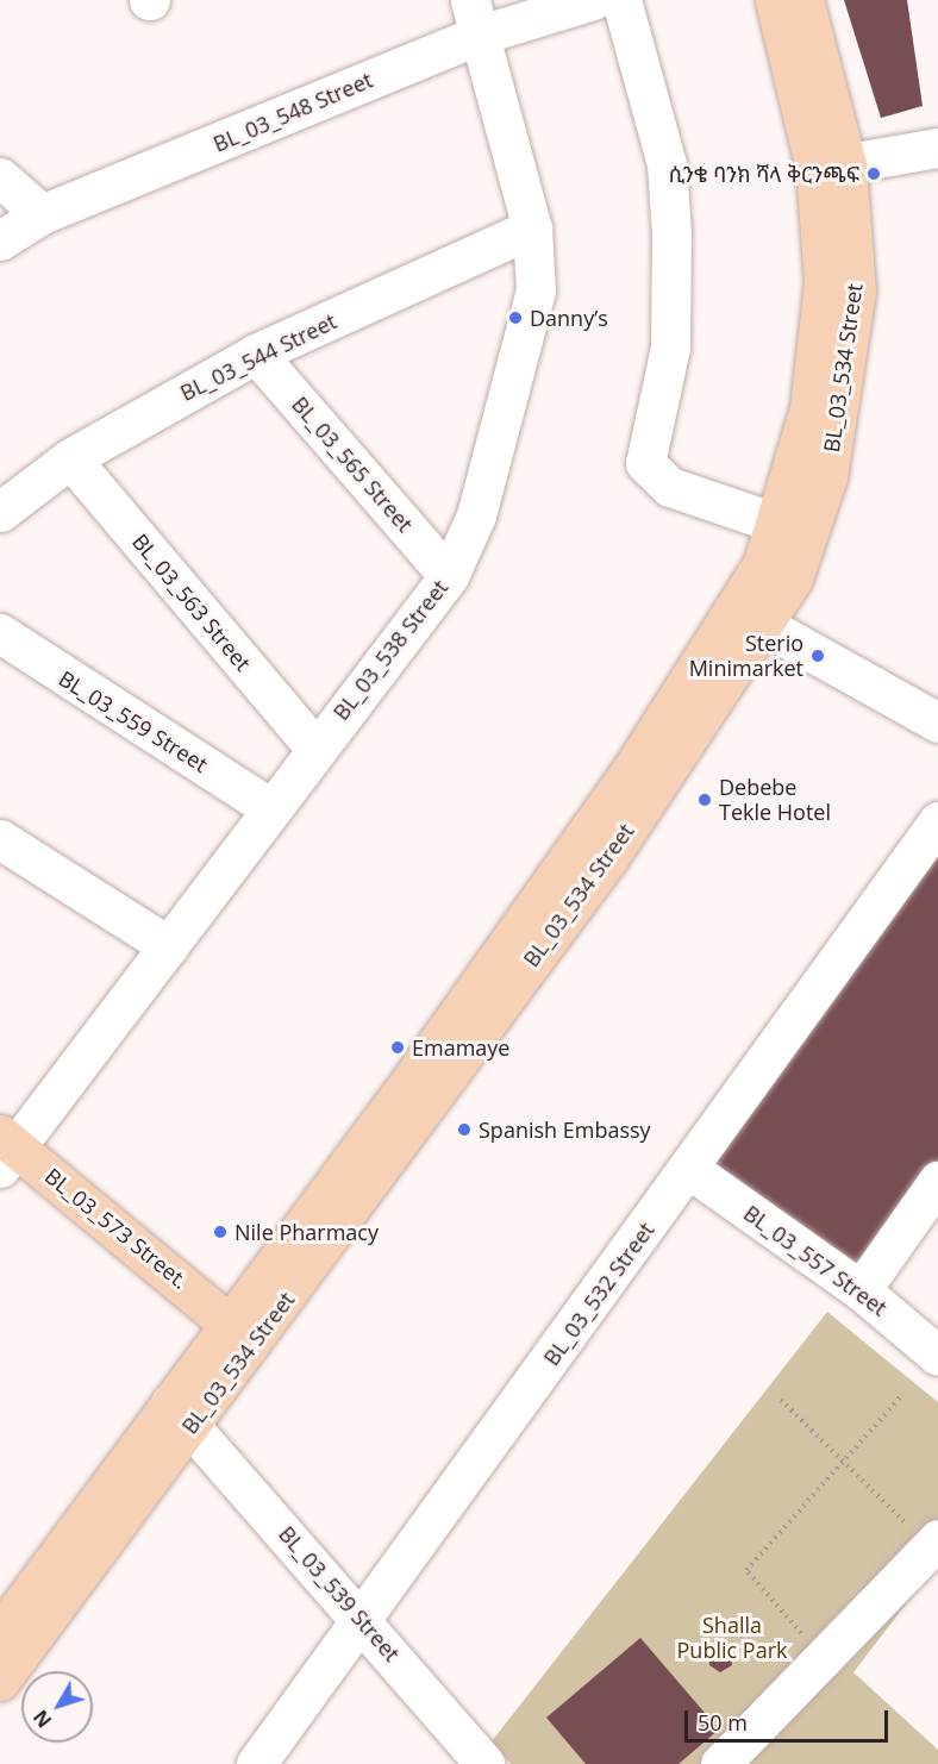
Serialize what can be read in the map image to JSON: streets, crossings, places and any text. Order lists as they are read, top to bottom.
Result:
{
  "streets": {
    "main road": ["BL_03_534 Street", "BL_03_573 Street."],
    "street": [
      "BL_03_548 Street",
      "BL_03_544 Street",
      "BL_03_565 Street",
      "BL_03_563 Street",
      "BL_03_538 Street",
      "BL_03_559 Street",
      "BL_03_557 Street",
      "BL_03_532 Street",
      "BL_03_539 Street"
    ]
  },
  "crossings": [
    ["BL_03_548 Street", "BL_03_538 Street"],
    ["BL_03_544 Street", "BL_03_565 Street"],
    ["BL_03_544 Street", "BL_03_563 Street"],
    ["BL_03_544 Street", "BL_03_538 Street"],
    ["BL_03_534 Street", "BL_03_573 Street."],
    ["BL_03_534 Street", "BL_03_539 Street"],
    ["BL_03_565 Street", "BL_03_538 Street"],
    ["BL_03_563 Street", "BL_03_538 Street"],
    ["BL_03_538 Street", "BL_03_559 Street"],
    ["BL_03_538 Street", "BL_03_573 Street."],
    ["BL_03_557 Street", "BL_03_532 Street"],
    ["BL_03_532 Street", "BL_03_539 Street"]
  ],
  "parks": ["Shalla Public Park"],
  "places": [
    "ሲንቄ ባንክ ሻላ ቅርንጫፍ",
    "Danny’s",
    "Sterio Minimarket",
    "Debebe Tekle Hotel",
    "Emamaye",
    "Spanish Embassy",
    "Nile Pharmacy"
  ],
  "scale_bar": "50 m",
  "north": "bottom left"
}
